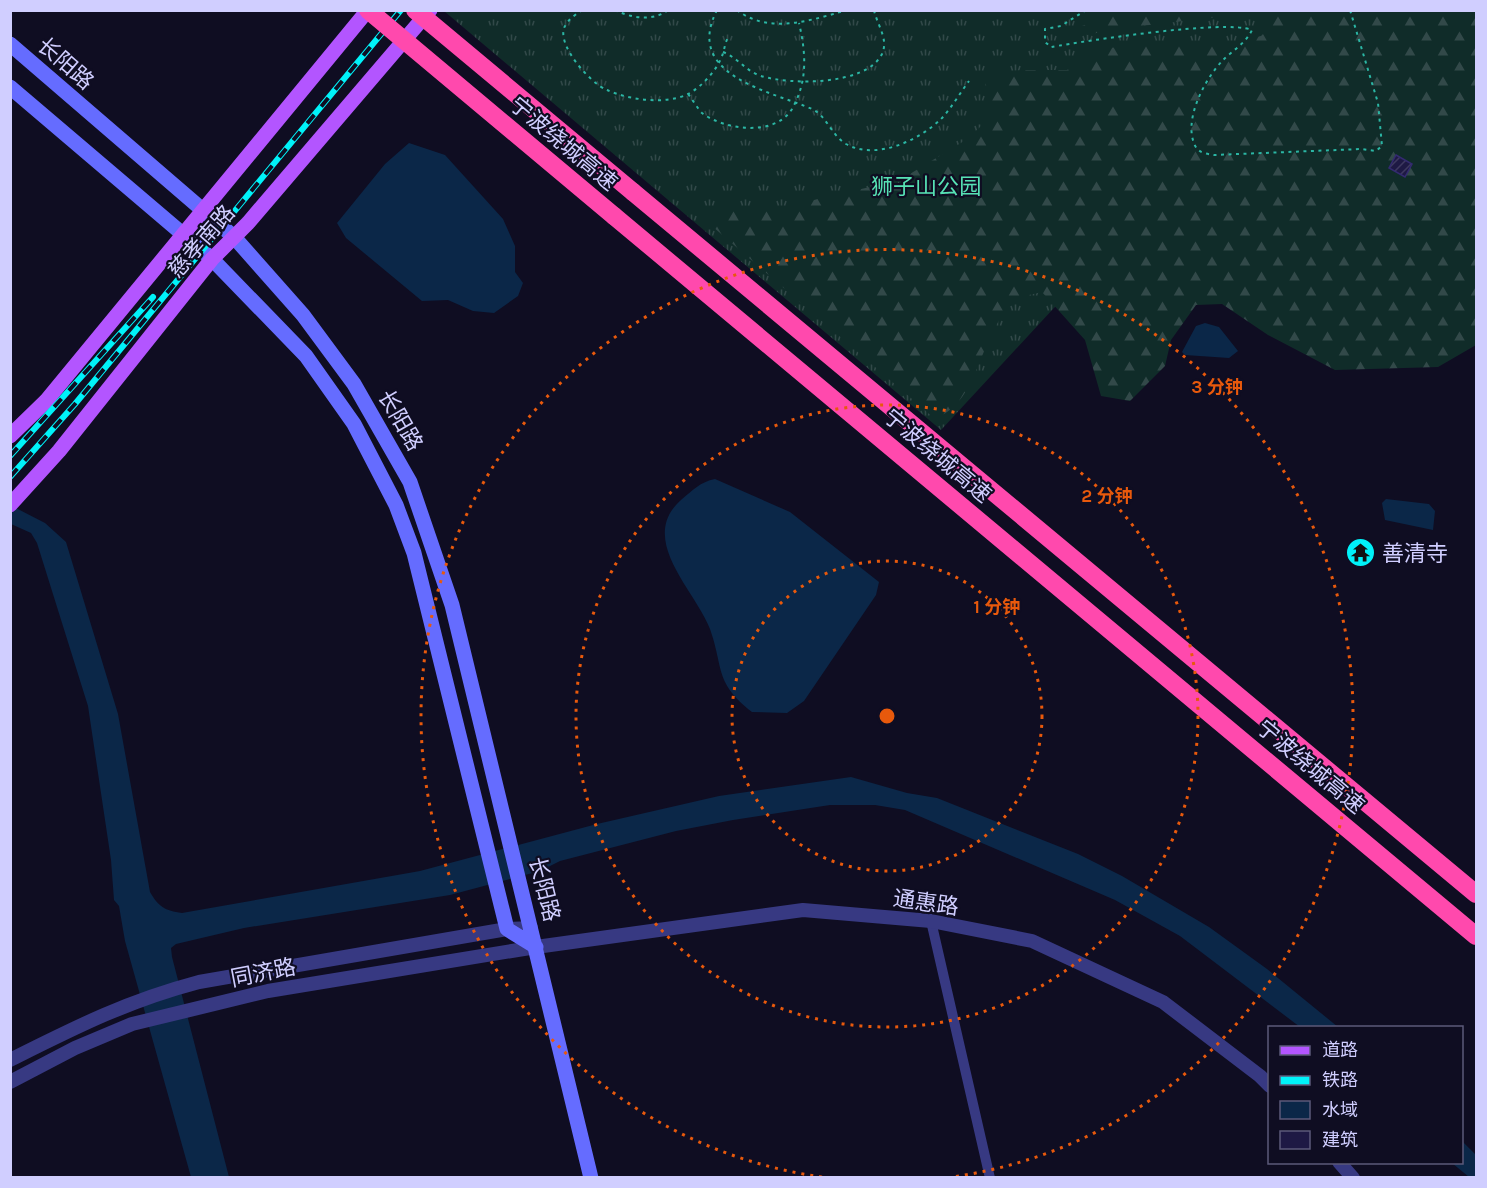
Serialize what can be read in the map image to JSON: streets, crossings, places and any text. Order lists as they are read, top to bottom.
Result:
{
  "streets": {
    "highway": ["宁波绕城高速"],
    "main road": ["长阳路", "慈孝南路"],
    "street": ["通惠路", "同济路"]
  },
  "crossings": [
    ["长阳路", "慈孝南路"],
    ["长阳路", "通惠路"],
    ["长阳路", "同济路"],
    ["宁波绕城高速", "慈孝南路"],
    ["通惠路", "同济路"]
  ],
  "parks": ["狮子山公园"],
  "places": {
    "temple": ["善清寺"]
  },
  "legend": [
    "道路",
    "铁路",
    "水域",
    "建筑"
  ],
  "rings": ["3 分钟", "2 分钟", "1 分钟"]
}
